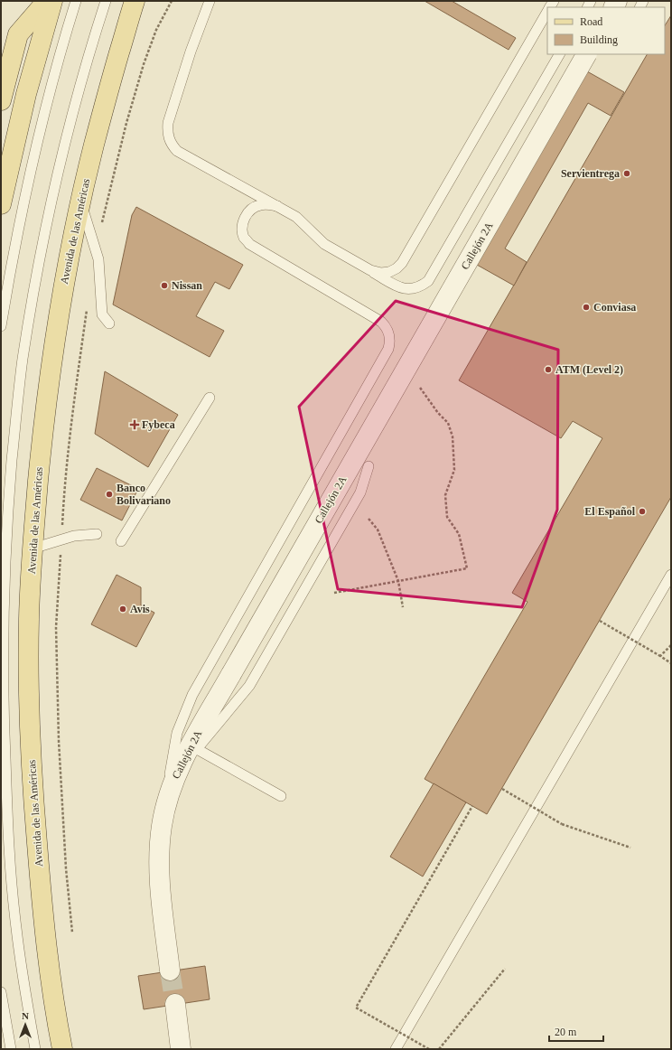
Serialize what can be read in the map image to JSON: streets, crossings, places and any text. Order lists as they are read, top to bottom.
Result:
{
  "streets": {
    "main road": ["Avenida de las Américas"],
    "street": ["Callejón 2A"]
  },
  "places": {
    "other": [
      "Servientrega",
      "Nissan",
      "Conviasa",
      "ATM (Level 2)",
      "Banco Bolivariano",
      "El Español",
      "Avis"
    ],
    "health": ["Fybeca"]
  },
  "legend": ["Road", "Building"],
  "scale_bar": "20 m",
  "north": "top"
}
